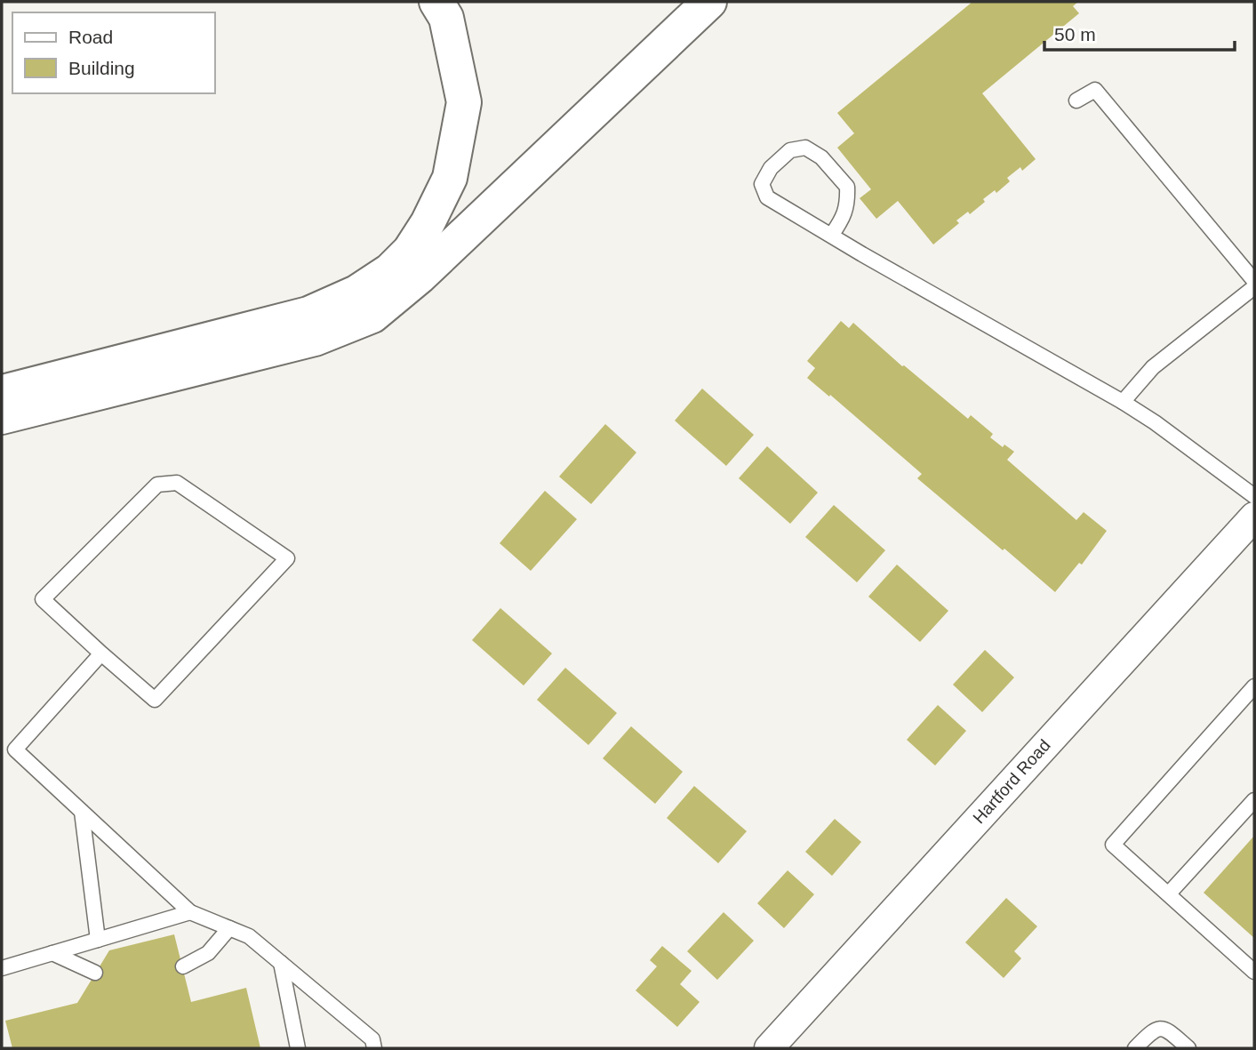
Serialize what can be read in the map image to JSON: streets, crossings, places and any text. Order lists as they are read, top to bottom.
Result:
{
  "streets": {
    "street": ["Hartford Road"]
  },
  "legend": ["Road", "Building"],
  "scale_bar": "50 m"
}
